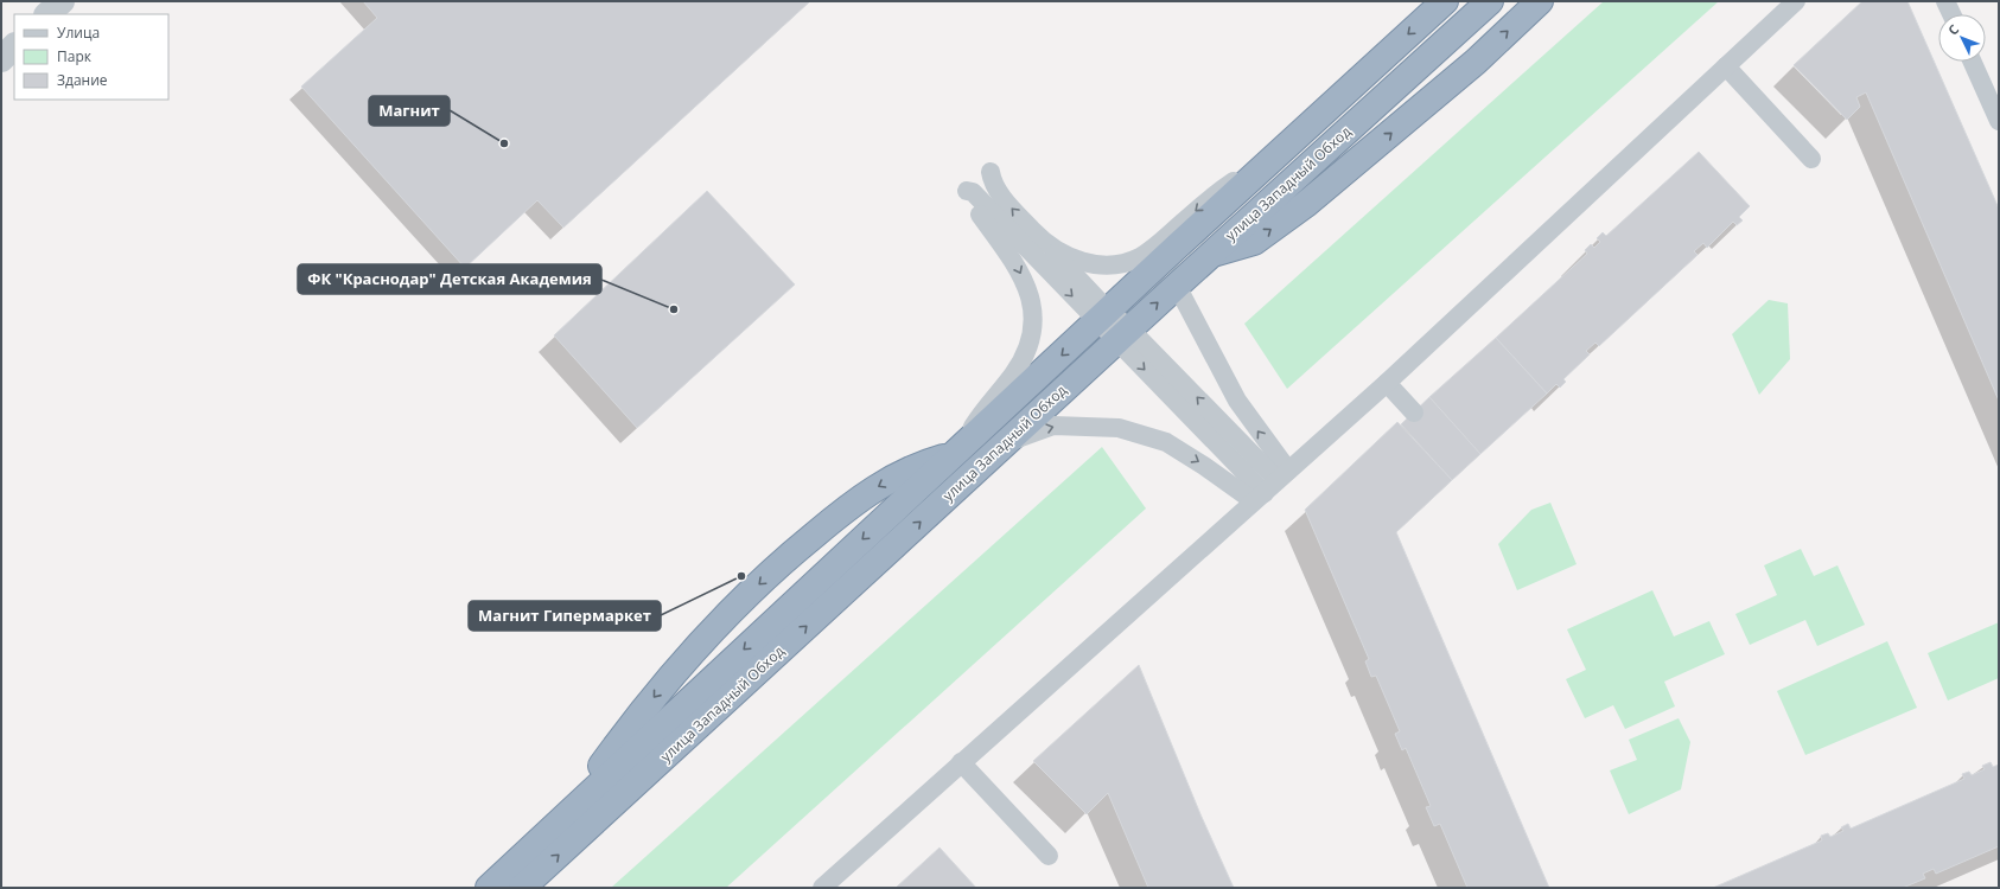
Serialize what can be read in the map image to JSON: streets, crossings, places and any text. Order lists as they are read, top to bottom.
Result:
{
  "streets": {
    "highway": ["улица Западный Обход"]
  },
  "places": ["Магнит", "ФК \"Краснодар\" Детская Академия", "Магнит Гипермаркет"],
  "legend": ["Улица", "Парк", "Здание"],
  "north": "top left"
}
